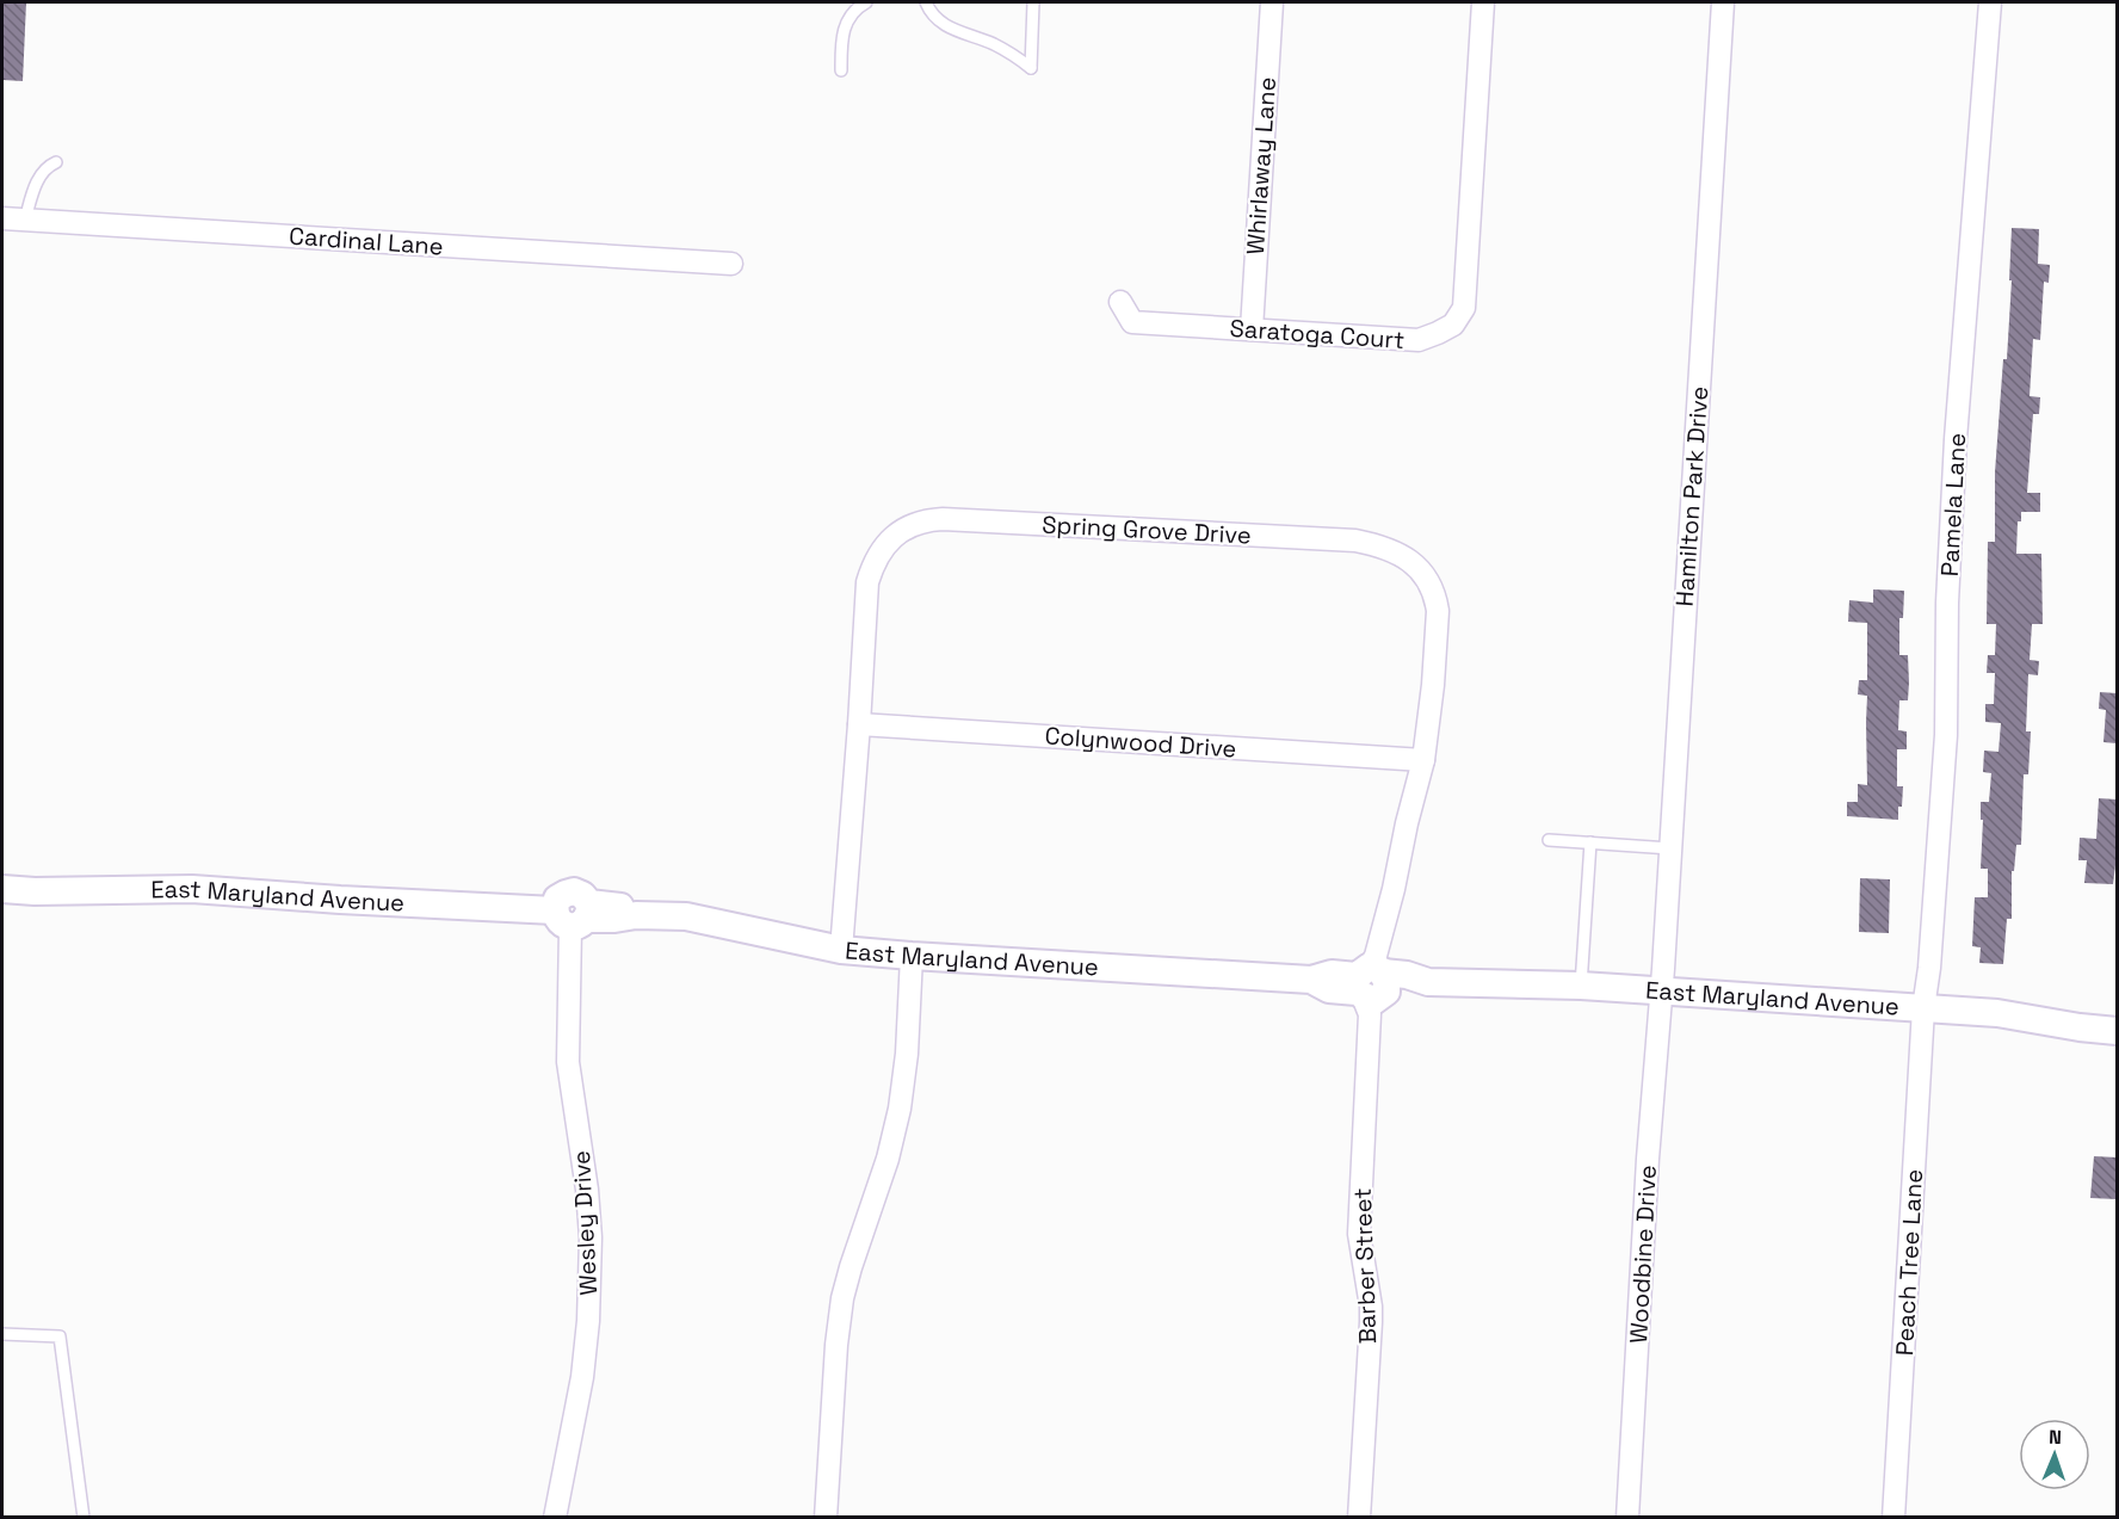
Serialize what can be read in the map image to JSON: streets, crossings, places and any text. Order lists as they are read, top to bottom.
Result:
{
  "streets": {
    "street": [
      "Whirlaway Lane",
      "Cardinal Lane",
      "Saratoga Court",
      "Hamilton Park Drive",
      "Pamela Lane",
      "Spring Grove Drive",
      "Colynwood Drive",
      "East Maryland Avenue",
      "Wesley Drive",
      "Woodbine Drive",
      "Peach Tree Lane",
      "Barber Street"
    ]
  },
  "crossings": [
    ["Whirlaway Lane", "Saratoga Court"],
    ["Hamilton Park Drive", "East Maryland Avenue"],
    ["Hamilton Park Drive", "Woodbine Drive"],
    ["Pamela Lane", "East Maryland Avenue"],
    ["Pamela Lane", "Peach Tree Lane"],
    ["Spring Grove Drive", "Colynwood Drive"],
    ["Spring Grove Drive", "East Maryland Avenue"],
    ["Spring Grove Drive", "Barber Street"],
    ["East Maryland Avenue", "Wesley Drive"],
    ["East Maryland Avenue", "Woodbine Drive"],
    ["East Maryland Avenue", "Peach Tree Lane"],
    ["East Maryland Avenue", "Barber Street"]
  ],
  "north": "top"
}
